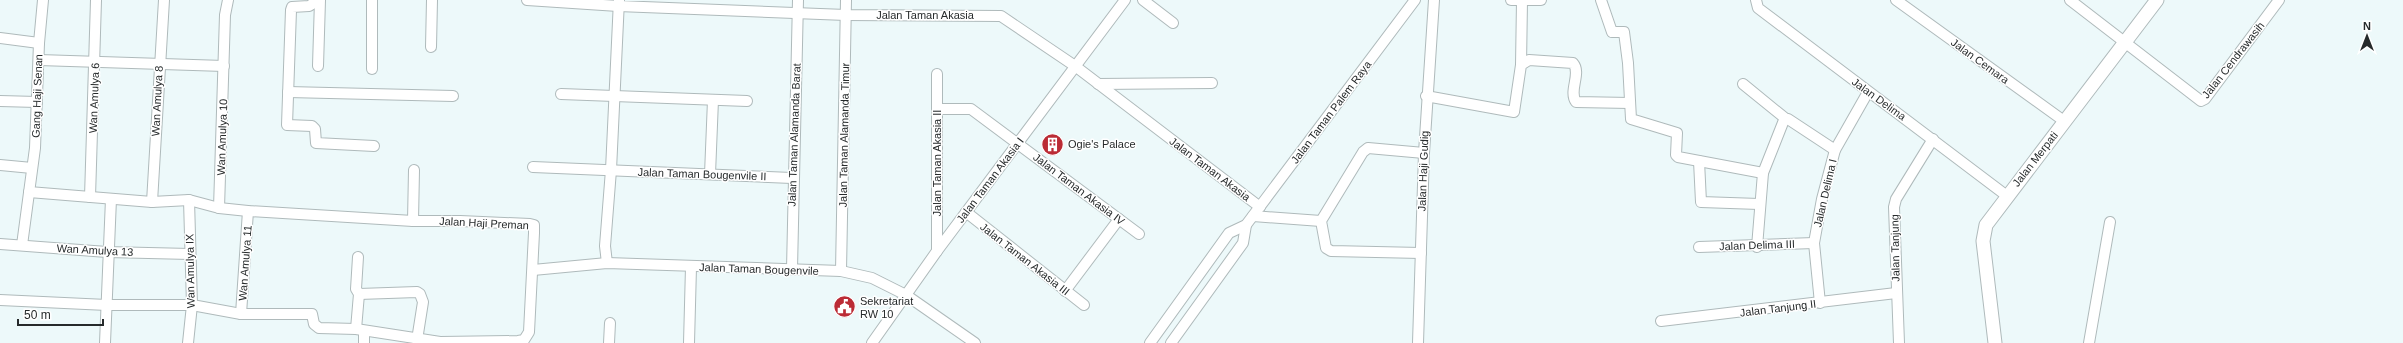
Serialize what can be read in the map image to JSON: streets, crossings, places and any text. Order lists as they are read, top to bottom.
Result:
{
  "streets": {
    "street": [
      "Jalan Taman Akasia",
      "Jalan Cendrawasih",
      "Jalan Cemara",
      "Gang Haji Senan",
      "Wan Amulya 6",
      "Jalan Delima",
      "Wan Amulya 8",
      "Jalan Taman Palem Raya",
      "Jalan Taman Alamanda Barat",
      "Jalan Taman Alamanda Timur",
      "Wan Amulya 10",
      "Jalan Merpati",
      "Jalan Taman Akasia II",
      "Jalan Haji Gudig",
      "Jalan Taman Bougenvile II",
      "Jalan Taman Akasia I",
      "Jalan Taman Akasia IV",
      "Jalan Delima I",
      "Jalan Haji Preman",
      "Jalan Delima III",
      "Jalan Tanjung",
      "Wan Amulya 13",
      "Jalan Taman Akasia III",
      "Wan Amulya 11",
      "Jalan Taman Bougenvile",
      "Wan Amulya IX",
      "Jalan Tanjung II"
    ]
  },
  "crossings": [
    ["Jalan Taman Akasia", "Jalan Taman Palem Raya"],
    ["Jalan Taman Akasia", "Jalan Taman Alamanda Barat"],
    ["Jalan Taman Akasia", "Jalan Taman Alamanda Timur"],
    ["Jalan Taman Akasia", "Jalan Taman Akasia I"],
    ["Jalan Cendrawasih", "Jalan Merpati"],
    ["Jalan Cemara", "Jalan Merpati"],
    ["Gang Haji Senan", "Jalan Haji Preman"],
    ["Gang Haji Senan", "Wan Amulya 13"],
    ["Wan Amulya 6", "Jalan Haji Preman"],
    ["Jalan Delima", "Jalan Merpati"],
    ["Jalan Delima", "Jalan Delima I"],
    ["Jalan Delima", "Jalan Tanjung"],
    ["Wan Amulya 8", "Jalan Haji Preman"],
    ["Jalan Taman Alamanda Barat", "Jalan Taman Bougenvile II"],
    ["Jalan Taman Alamanda Barat", "Jalan Taman Bougenvile"],
    ["Jalan Taman Alamanda Timur", "Jalan Taman Bougenvile"],
    ["Wan Amulya 10", "Jalan Haji Preman"],
    ["Jalan Taman Akasia II", "Jalan Taman Akasia I"],
    ["Jalan Taman Akasia I", "Jalan Taman Akasia IV"],
    ["Jalan Taman Akasia I", "Jalan Taman Akasia III"],
    ["Jalan Taman Akasia I", "Jalan Taman Bougenvile"],
    ["Jalan Delima I", "Jalan Delima III"],
    ["Jalan Delima I", "Jalan Tanjung II"],
    ["Jalan Haji Preman", "Wan Amulya 11"],
    ["Jalan Haji Preman", "Jalan Taman Bougenvile"],
    ["Jalan Haji Preman", "Wan Amulya IX"],
    ["Jalan Tanjung", "Jalan Tanjung II"],
    ["Wan Amulya 13", "Wan Amulya IX"]
  ],
  "places": {
    "building": ["Ogie's Palace"],
    "public building": ["Sekretariat RW 10"]
  },
  "scale_bar": "50 m",
  "north": "top"
}
